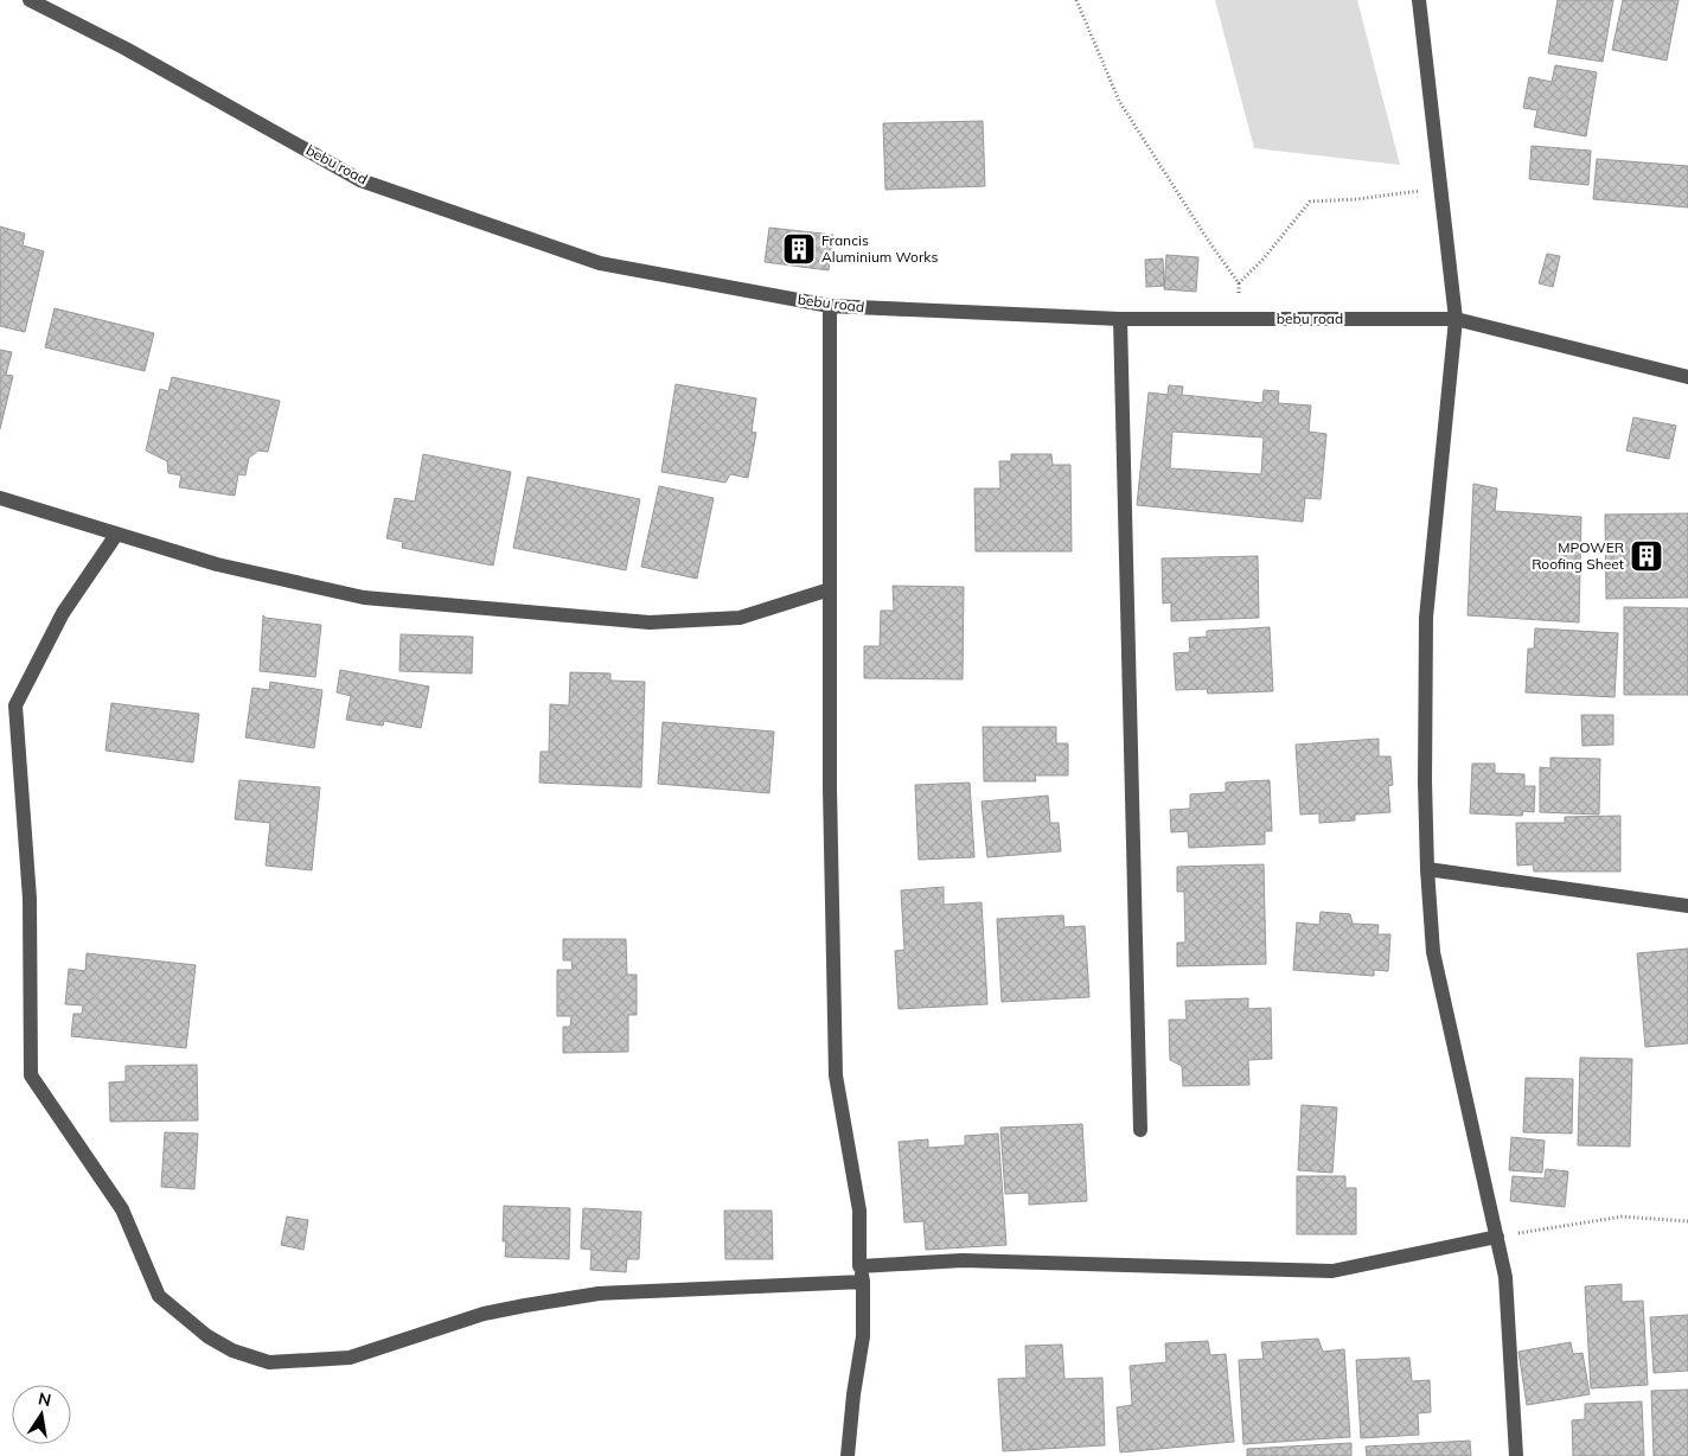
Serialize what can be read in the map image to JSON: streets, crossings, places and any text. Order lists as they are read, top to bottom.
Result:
{
  "streets": {
    "street": ["bebu road"]
  },
  "places": {
    "building": ["Francis Aluminium Works", "MPOWER Roofing Sheet"]
  },
  "north": "top"
}
